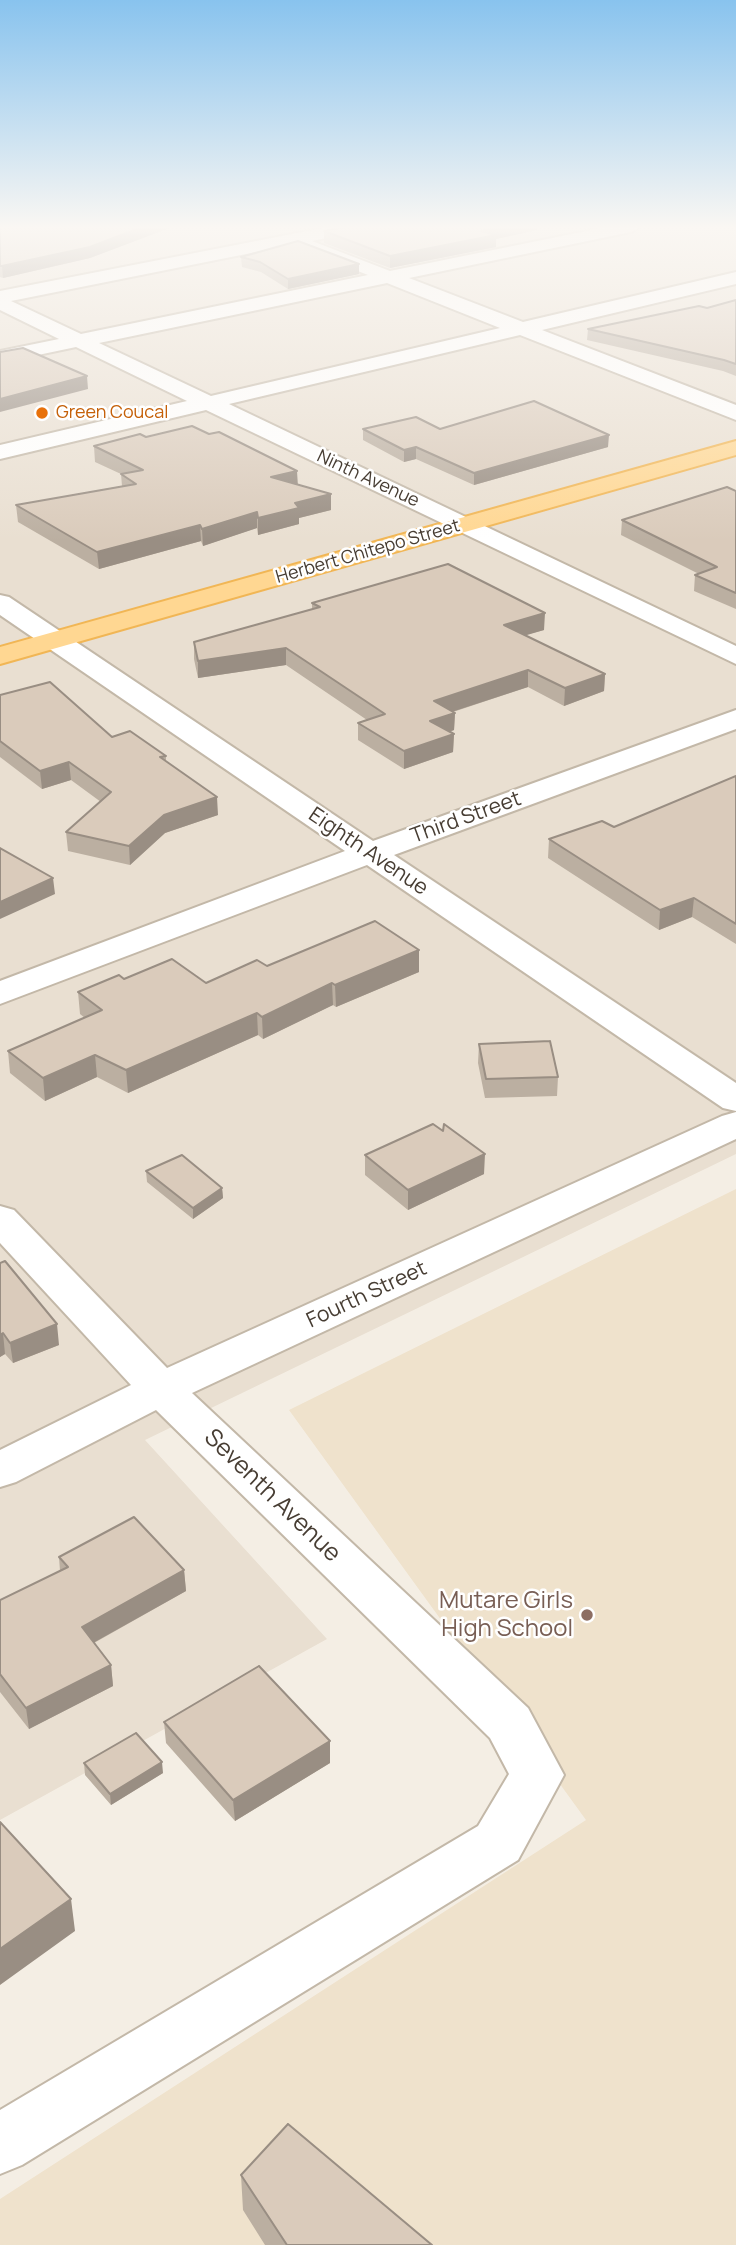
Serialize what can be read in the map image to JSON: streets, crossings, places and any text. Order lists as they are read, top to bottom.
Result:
{
  "streets": {
    "main road": ["Herbert Chitepo Street"],
    "street": [
      "Ninth Avenue",
      "Third Street",
      "Eighth Avenue",
      "Fourth Street",
      "Seventh Avenue"
    ]
  },
  "crossings": [
    ["Ninth Avenue", "Herbert Chitepo Street"],
    ["Herbert Chitepo Street", "Eighth Avenue"],
    ["Third Street", "Eighth Avenue"],
    ["Fourth Street", "Seventh Avenue"]
  ],
  "places": ["Green Coucal", "Mutare Girls High School"]
}
